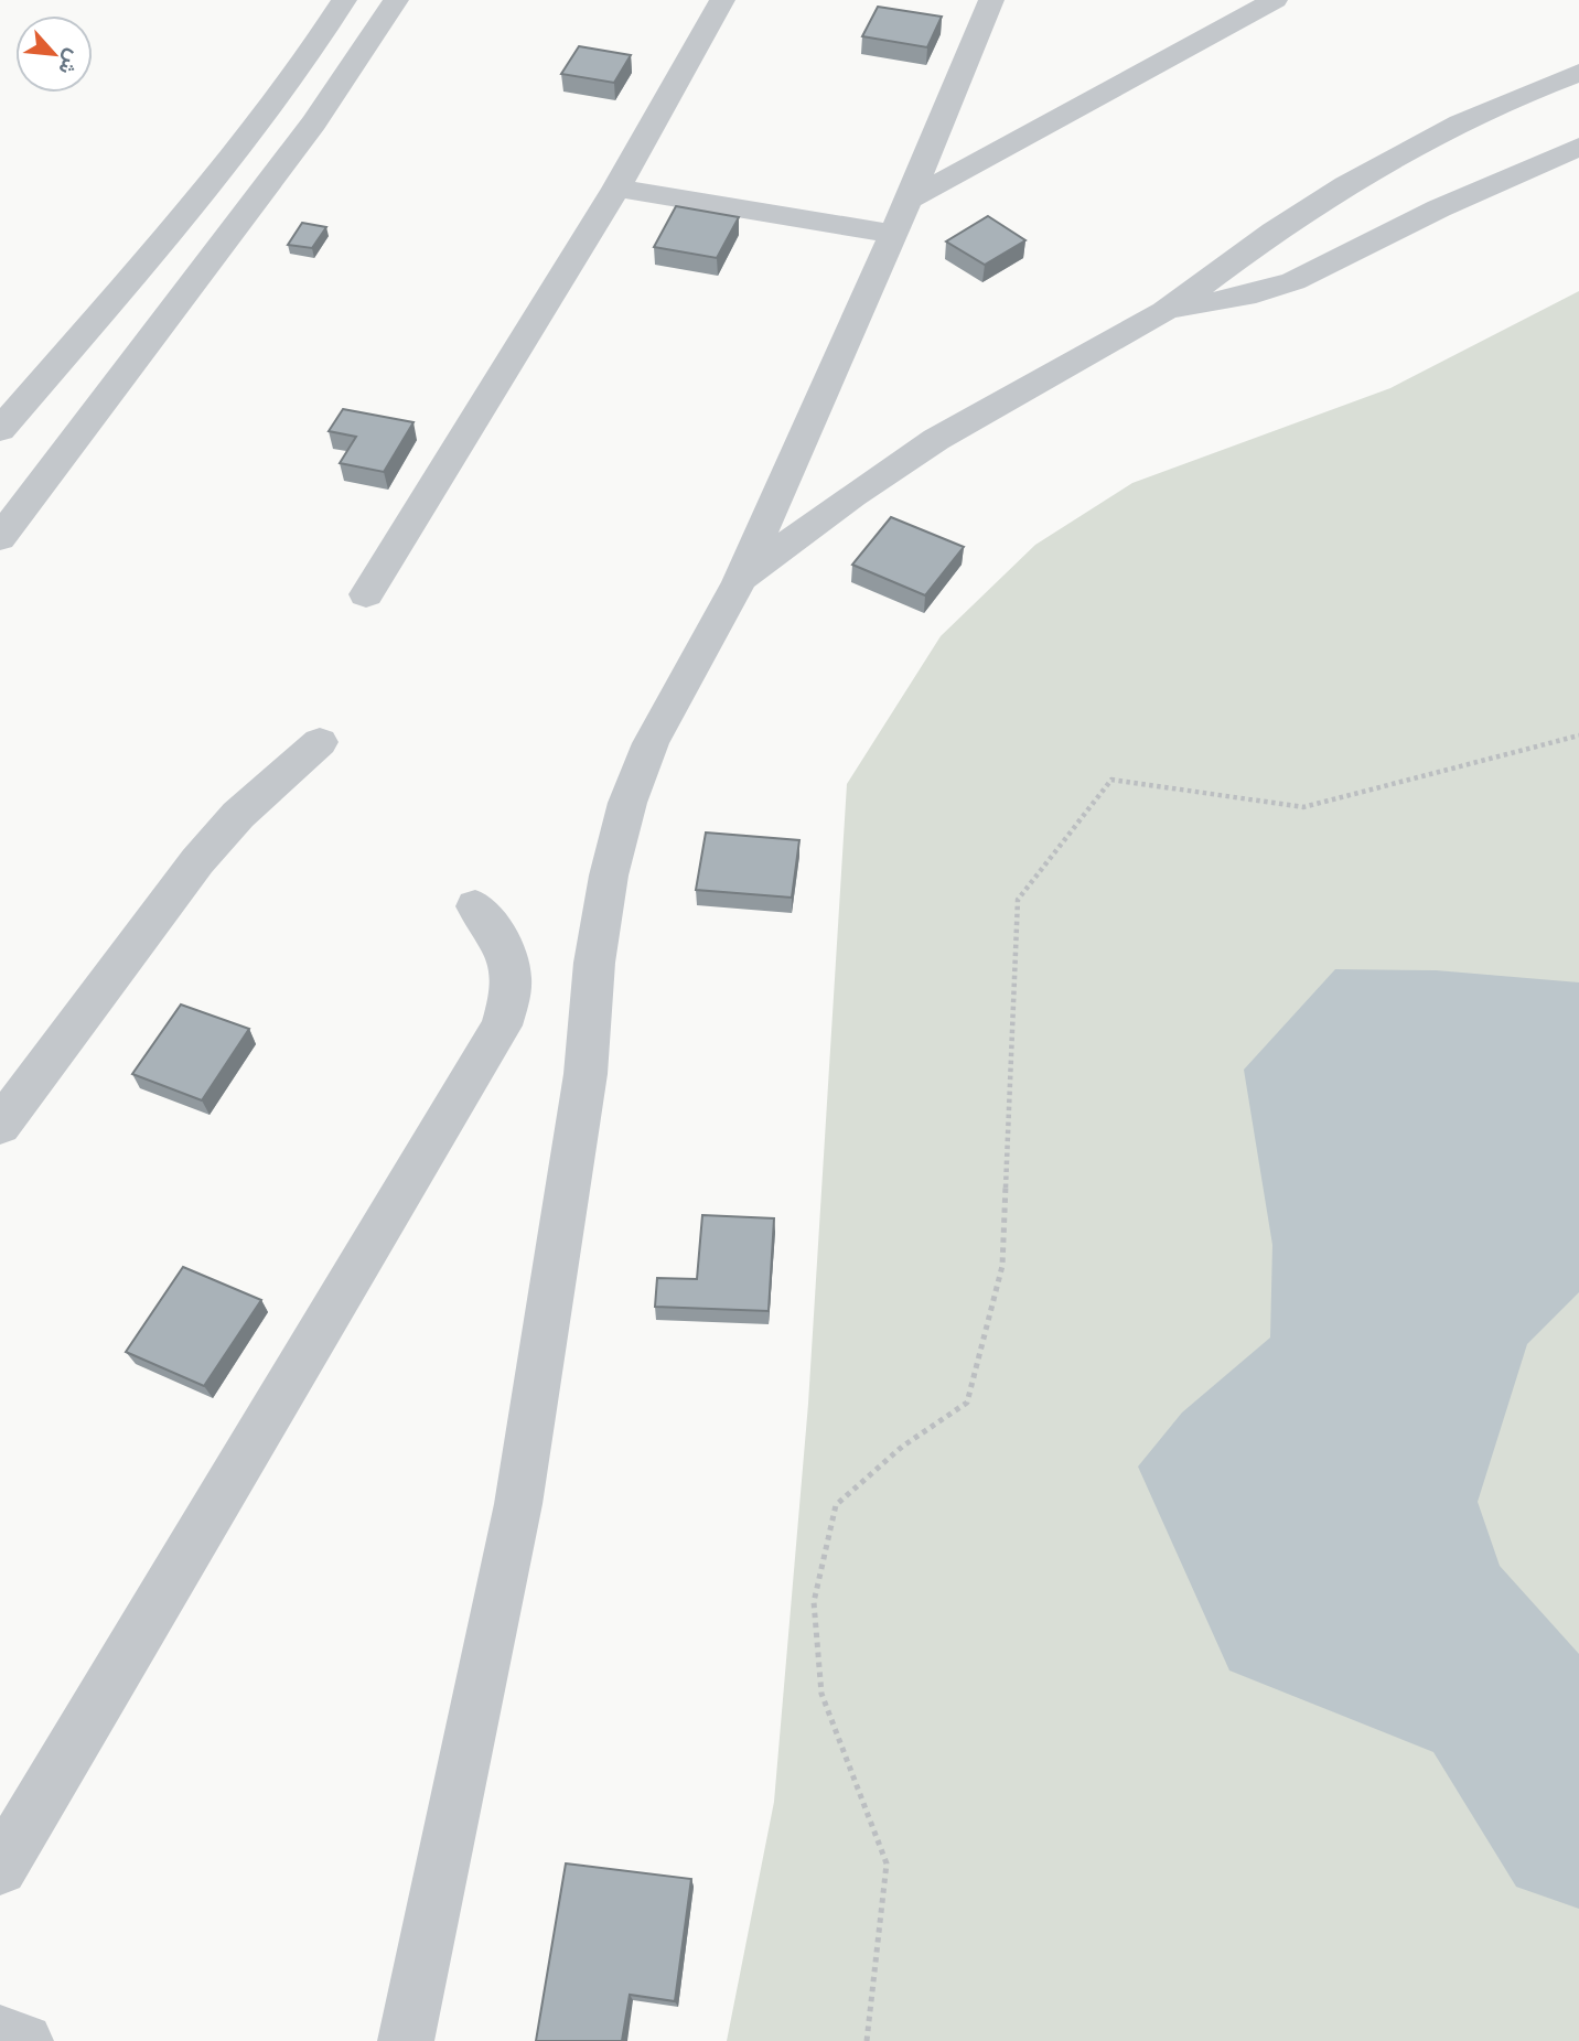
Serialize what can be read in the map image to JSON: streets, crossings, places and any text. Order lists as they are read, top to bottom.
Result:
{
  "north": "bottom right"
}
